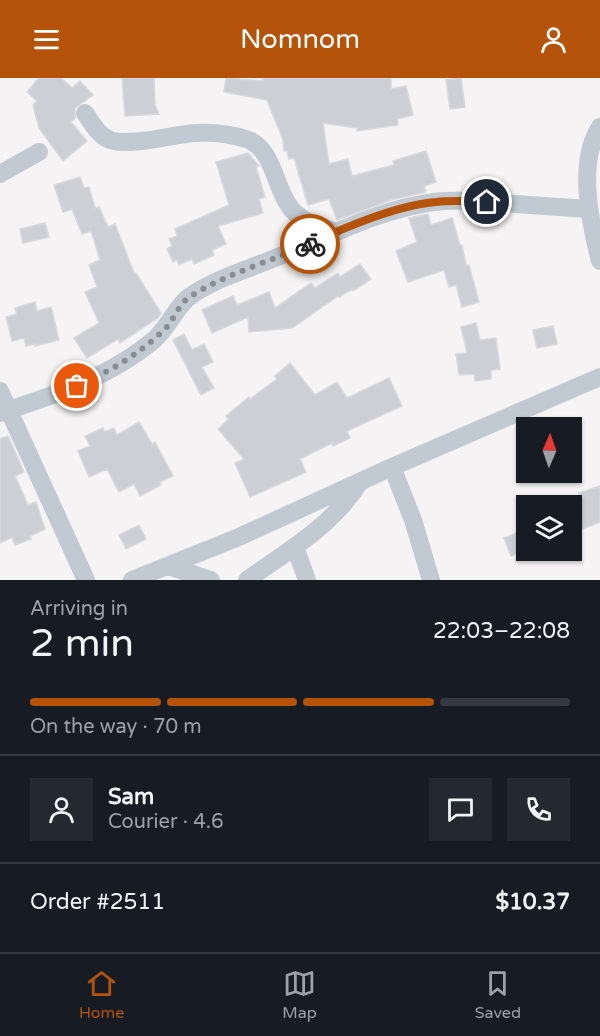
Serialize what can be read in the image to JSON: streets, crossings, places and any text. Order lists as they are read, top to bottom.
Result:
{
  "north": "top",
  "page": {
    "header": "Nomnom",
    "heading": ["2 min", "Arriving in", "22:03–22:08"],
    "panel": [
      "Sam",
      "Courier · 4.6",
      "Order #2511",
      "$10.37"
    ],
    "bar": "On the way · 70 m",
    "tabs": ["Home", "Map", "Saved"]
  }
}
